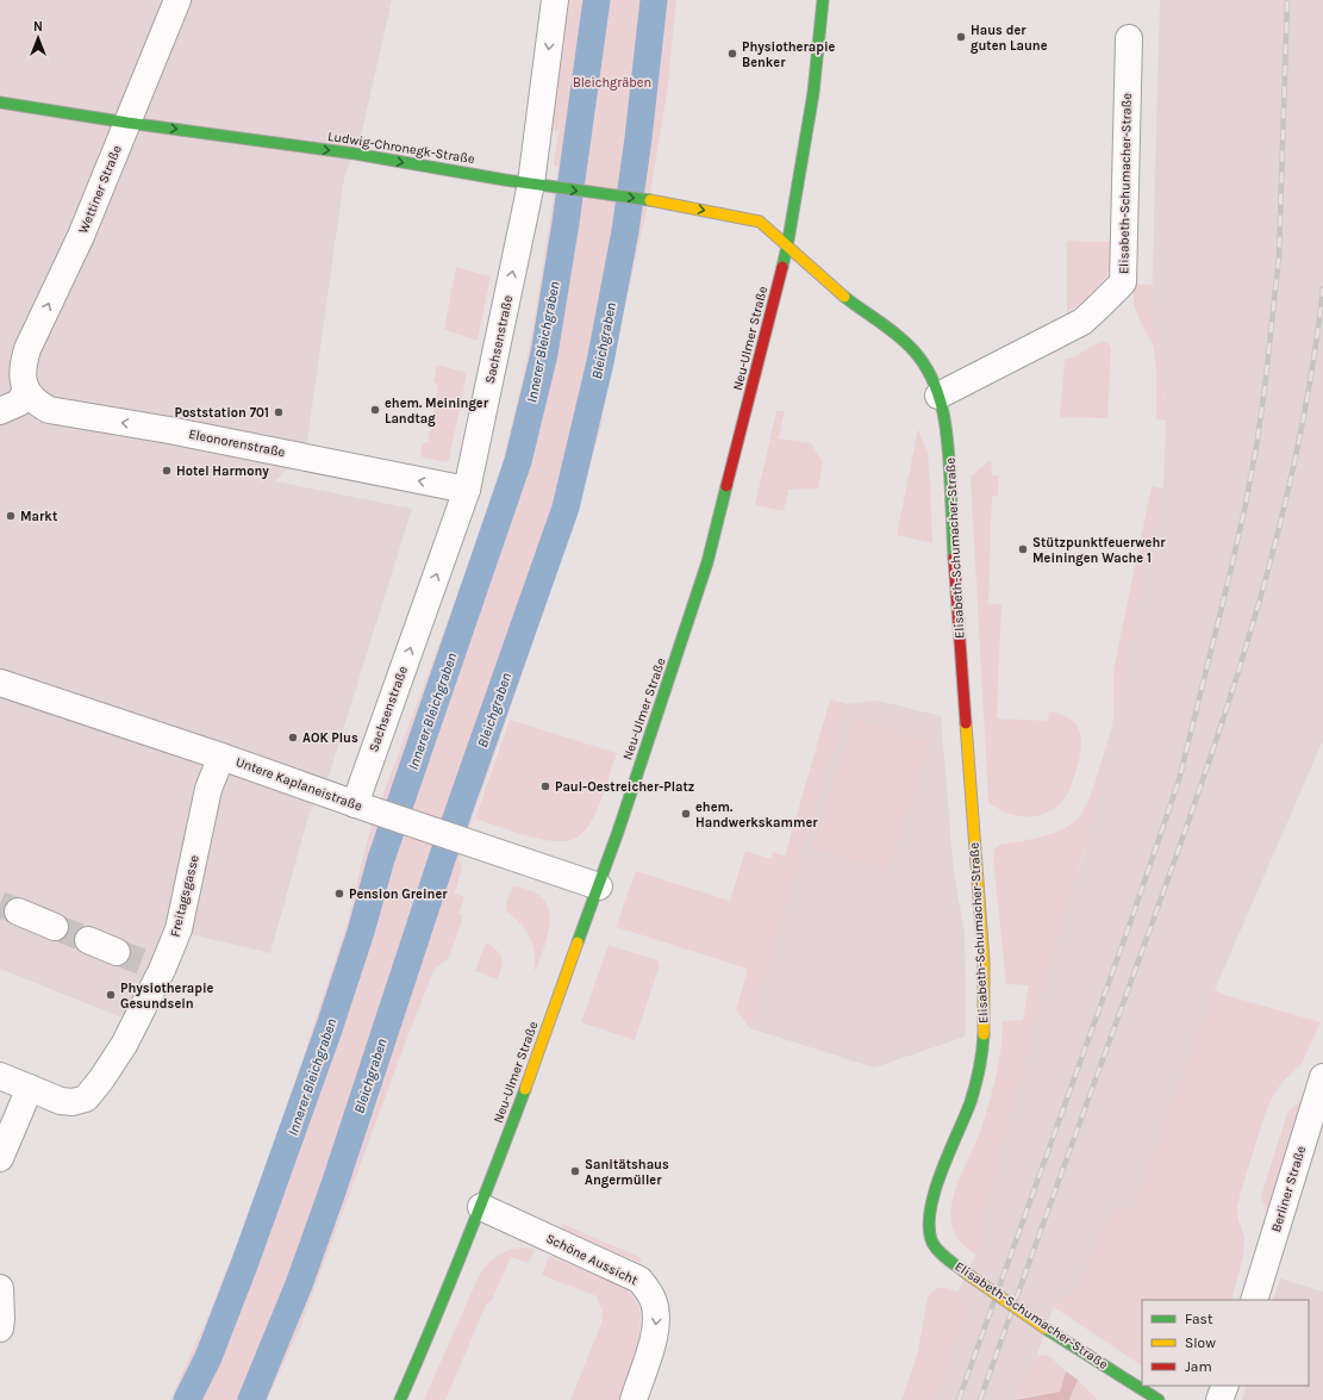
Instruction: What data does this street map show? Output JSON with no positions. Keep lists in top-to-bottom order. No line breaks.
{"streets":{"street":["Ludwig-Chronegk-Straße","Elisabeth-Schumacher-Straße","Wettiner Straße","Neu-Ulmer Straße","Sachsenstraße","Eleonorenstraße","Untere Kaplaneistraße","Freitagsgasse","Berliner Straße","Schöne Aussicht"]},"crossings":[["Ludwig-Chronegk-Straße","Elisabeth-Schumacher-Straße"],["Ludwig-Chronegk-Straße","Wettiner Straße"],["Ludwig-Chronegk-Straße","Neu-Ulmer Straße"],["Ludwig-Chronegk-Straße","Sachsenstraße"],["Elisabeth-Schumacher-Straße","Neu-Ulmer Straße"],["Wettiner Straße","Eleonorenstraße"],["Neu-Ulmer Straße","Untere Kaplaneistraße"],["Neu-Ulmer Straße","Schöne Aussicht"],["Sachsenstraße","Eleonorenstraße"],["Sachsenstraße","Untere Kaplaneistraße"],["Untere Kaplaneistraße","Freitagsgasse"]],"one_way":["Ludwig-Chronegk-Straße","Wettiner Straße","Eleonorenstraße","Schöne Aussicht"],"water":["Bleichgraben","Innerer Bleichgraben"],"parks":["Bleichgräben"],"places":["Haus der guten Laune","Physiotherapie Benker","ehem. Meininger Landtag","Poststation 701","Hotel Harmony","Markt","Stützpunktfeuerwehr Meiningen Wache 1","AOK Plus","Paul-Oestreicher-Platz","ehem. Handwerkskammer","Pension Greiner","Physiotherapie Gesundsein","Sanitätshaus Angermüller"],"legend":["Fast","Slow","Jam"],"north":"top"}
